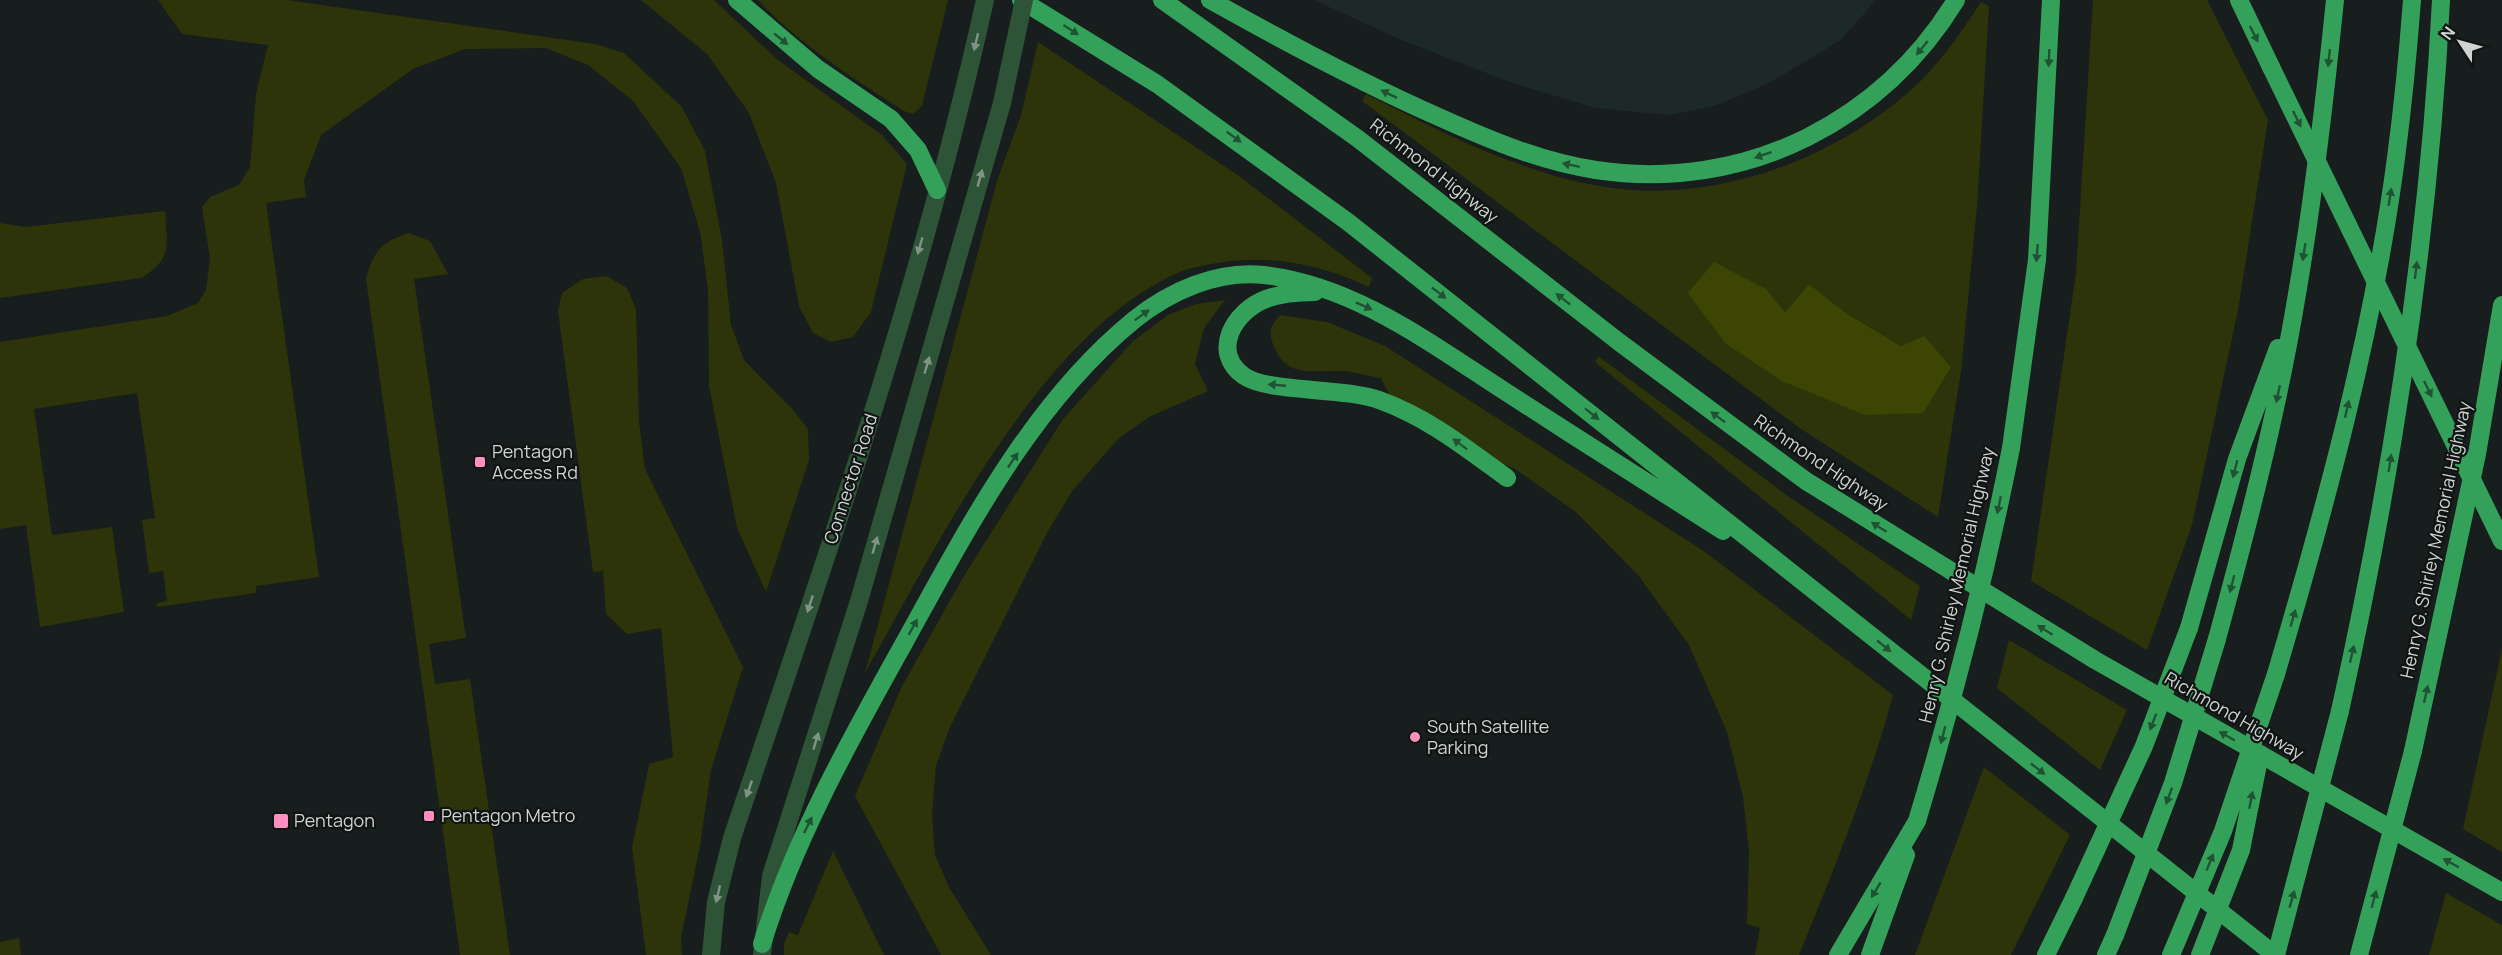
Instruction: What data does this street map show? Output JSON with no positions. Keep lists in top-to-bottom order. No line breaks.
{"streets":{"highway":["Richmond Highway","Henry G. Shirley Memorial Highway"],"street":["Connector Road"]},"places":{"transit":["Pentagon Access Rd","Pentagon Metro","Pentagon"],"other":["South Satellite Parking"]},"north":"top left"}
